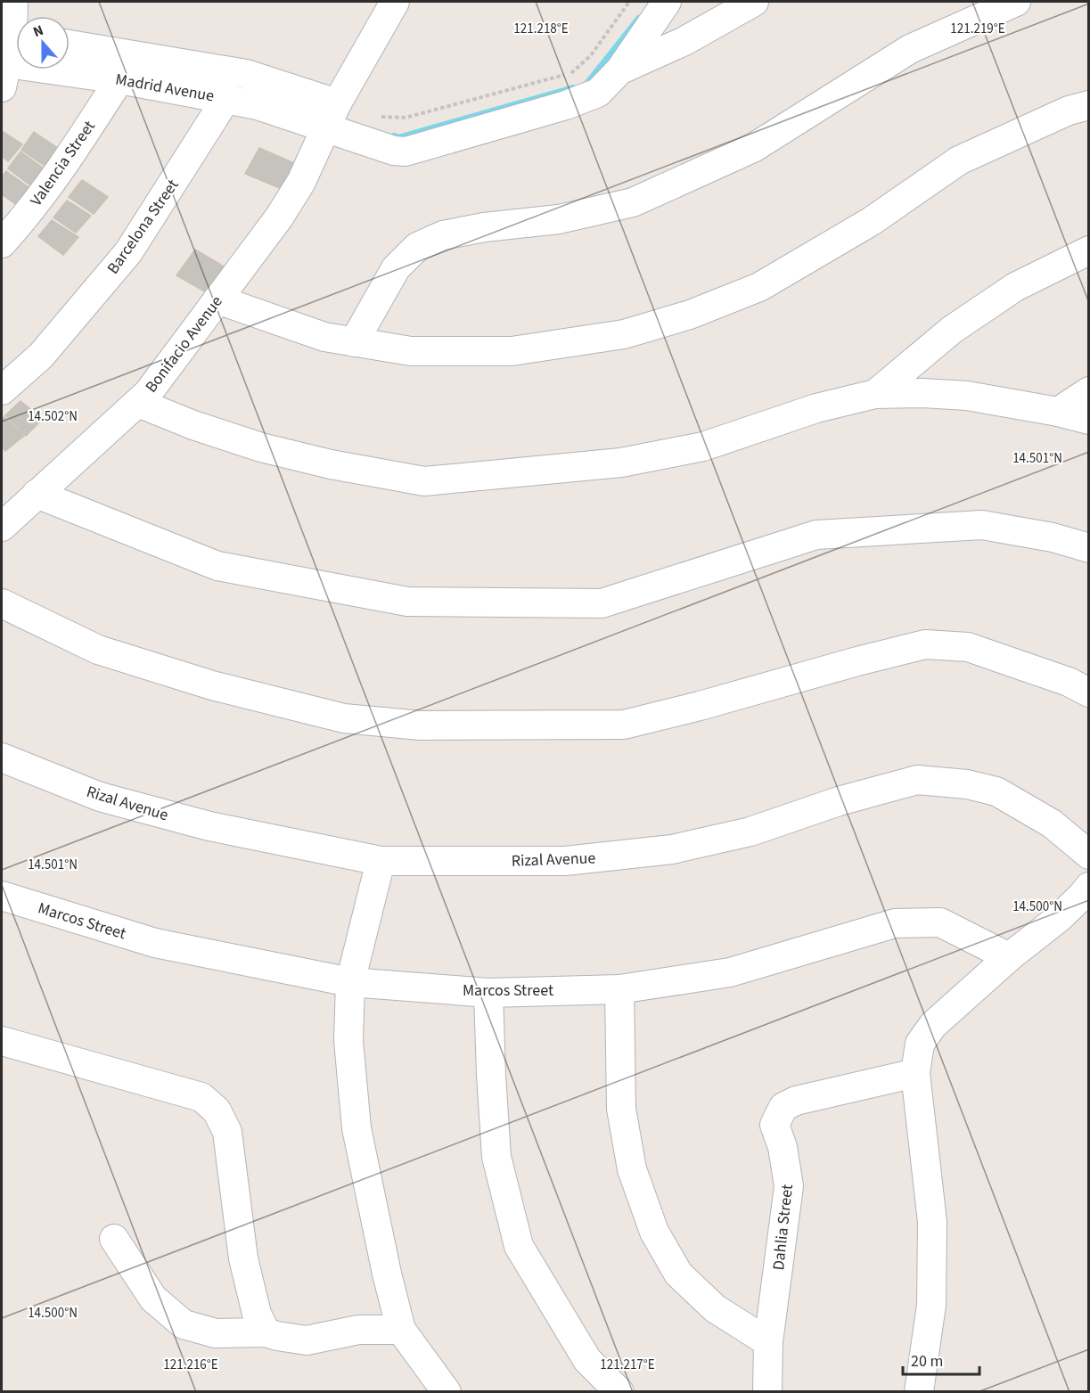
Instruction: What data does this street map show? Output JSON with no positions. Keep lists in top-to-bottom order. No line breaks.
{"streets":{"street":["Madrid Avenue","Valencia Street","Barcelona Street","Bonifacio Avenue","Rizal Avenue","Marcos Street","Dahlia Street"]},"crossings":[["Madrid Avenue","Valencia Street"],["Madrid Avenue","Barcelona Street"],["Madrid Avenue","Bonifacio Avenue"]],"scale_bar":"20 m","north":"top","coordinates":["121.218°E","121.219°E","14.502°N","14.501°N","14.500°N","121.216°E","121.217°E"]}
